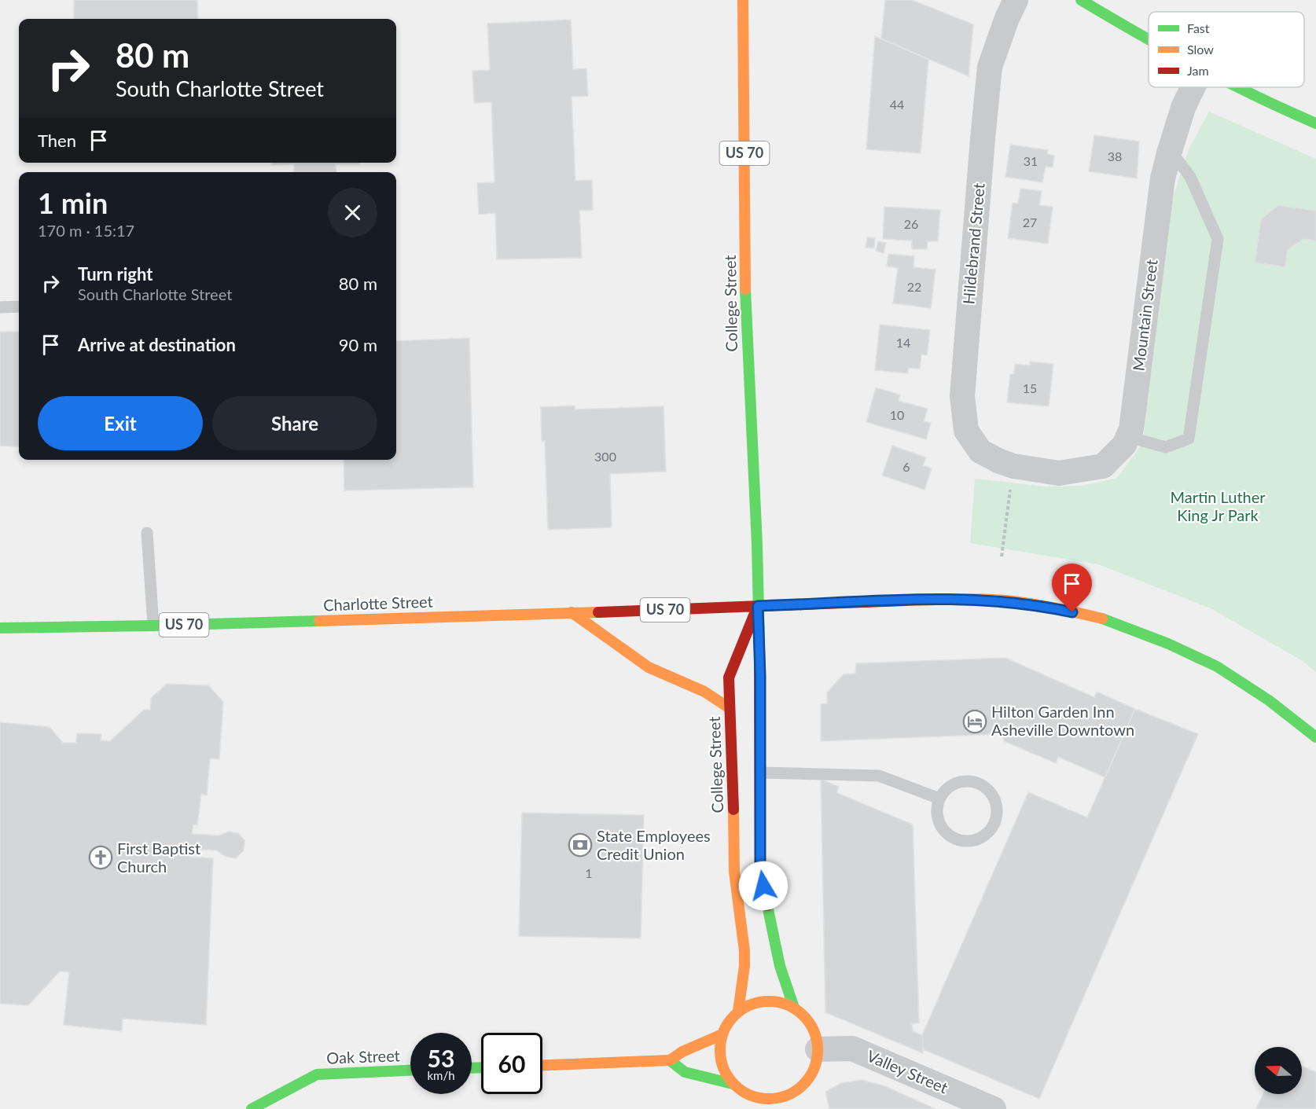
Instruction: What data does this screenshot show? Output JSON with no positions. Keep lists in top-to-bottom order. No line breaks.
{"streets":{"main road":["US 70","College Street","Charlotte Street","Oak Street"],"street":["Hildebrand Street","Mountain Street","Valley Street"]},"crossings":[["Hildebrand Street","Mountain Street"],["College Street","Charlotte Street"],["College Street","Valley Street"]],"parks":["Martin Luther King Jr Park"],"places":{"hotel":["Hilton Garden Inn Asheville Downtown"],"bank":["State Employees Credit Union"],"church":["First Baptist Church"]},"house_numbers":["44","38","31","27","26","22","14","15","10","300","6","1"],"legend":["Fast","Slow","Jam"],"north":"left","page":{"turn":["80 m","South Charlotte Street"],"then":"Then","heading":["1 min","170 m · 15:17"],"list":[{"name":"Turn right","note":"South Charlotte Street","value":"80 m"},{"name":"Arrive at destination","value":"90 m"}],"buttons":["Exit","Share"],"speed":"53 km/h","limit":"60"}}
